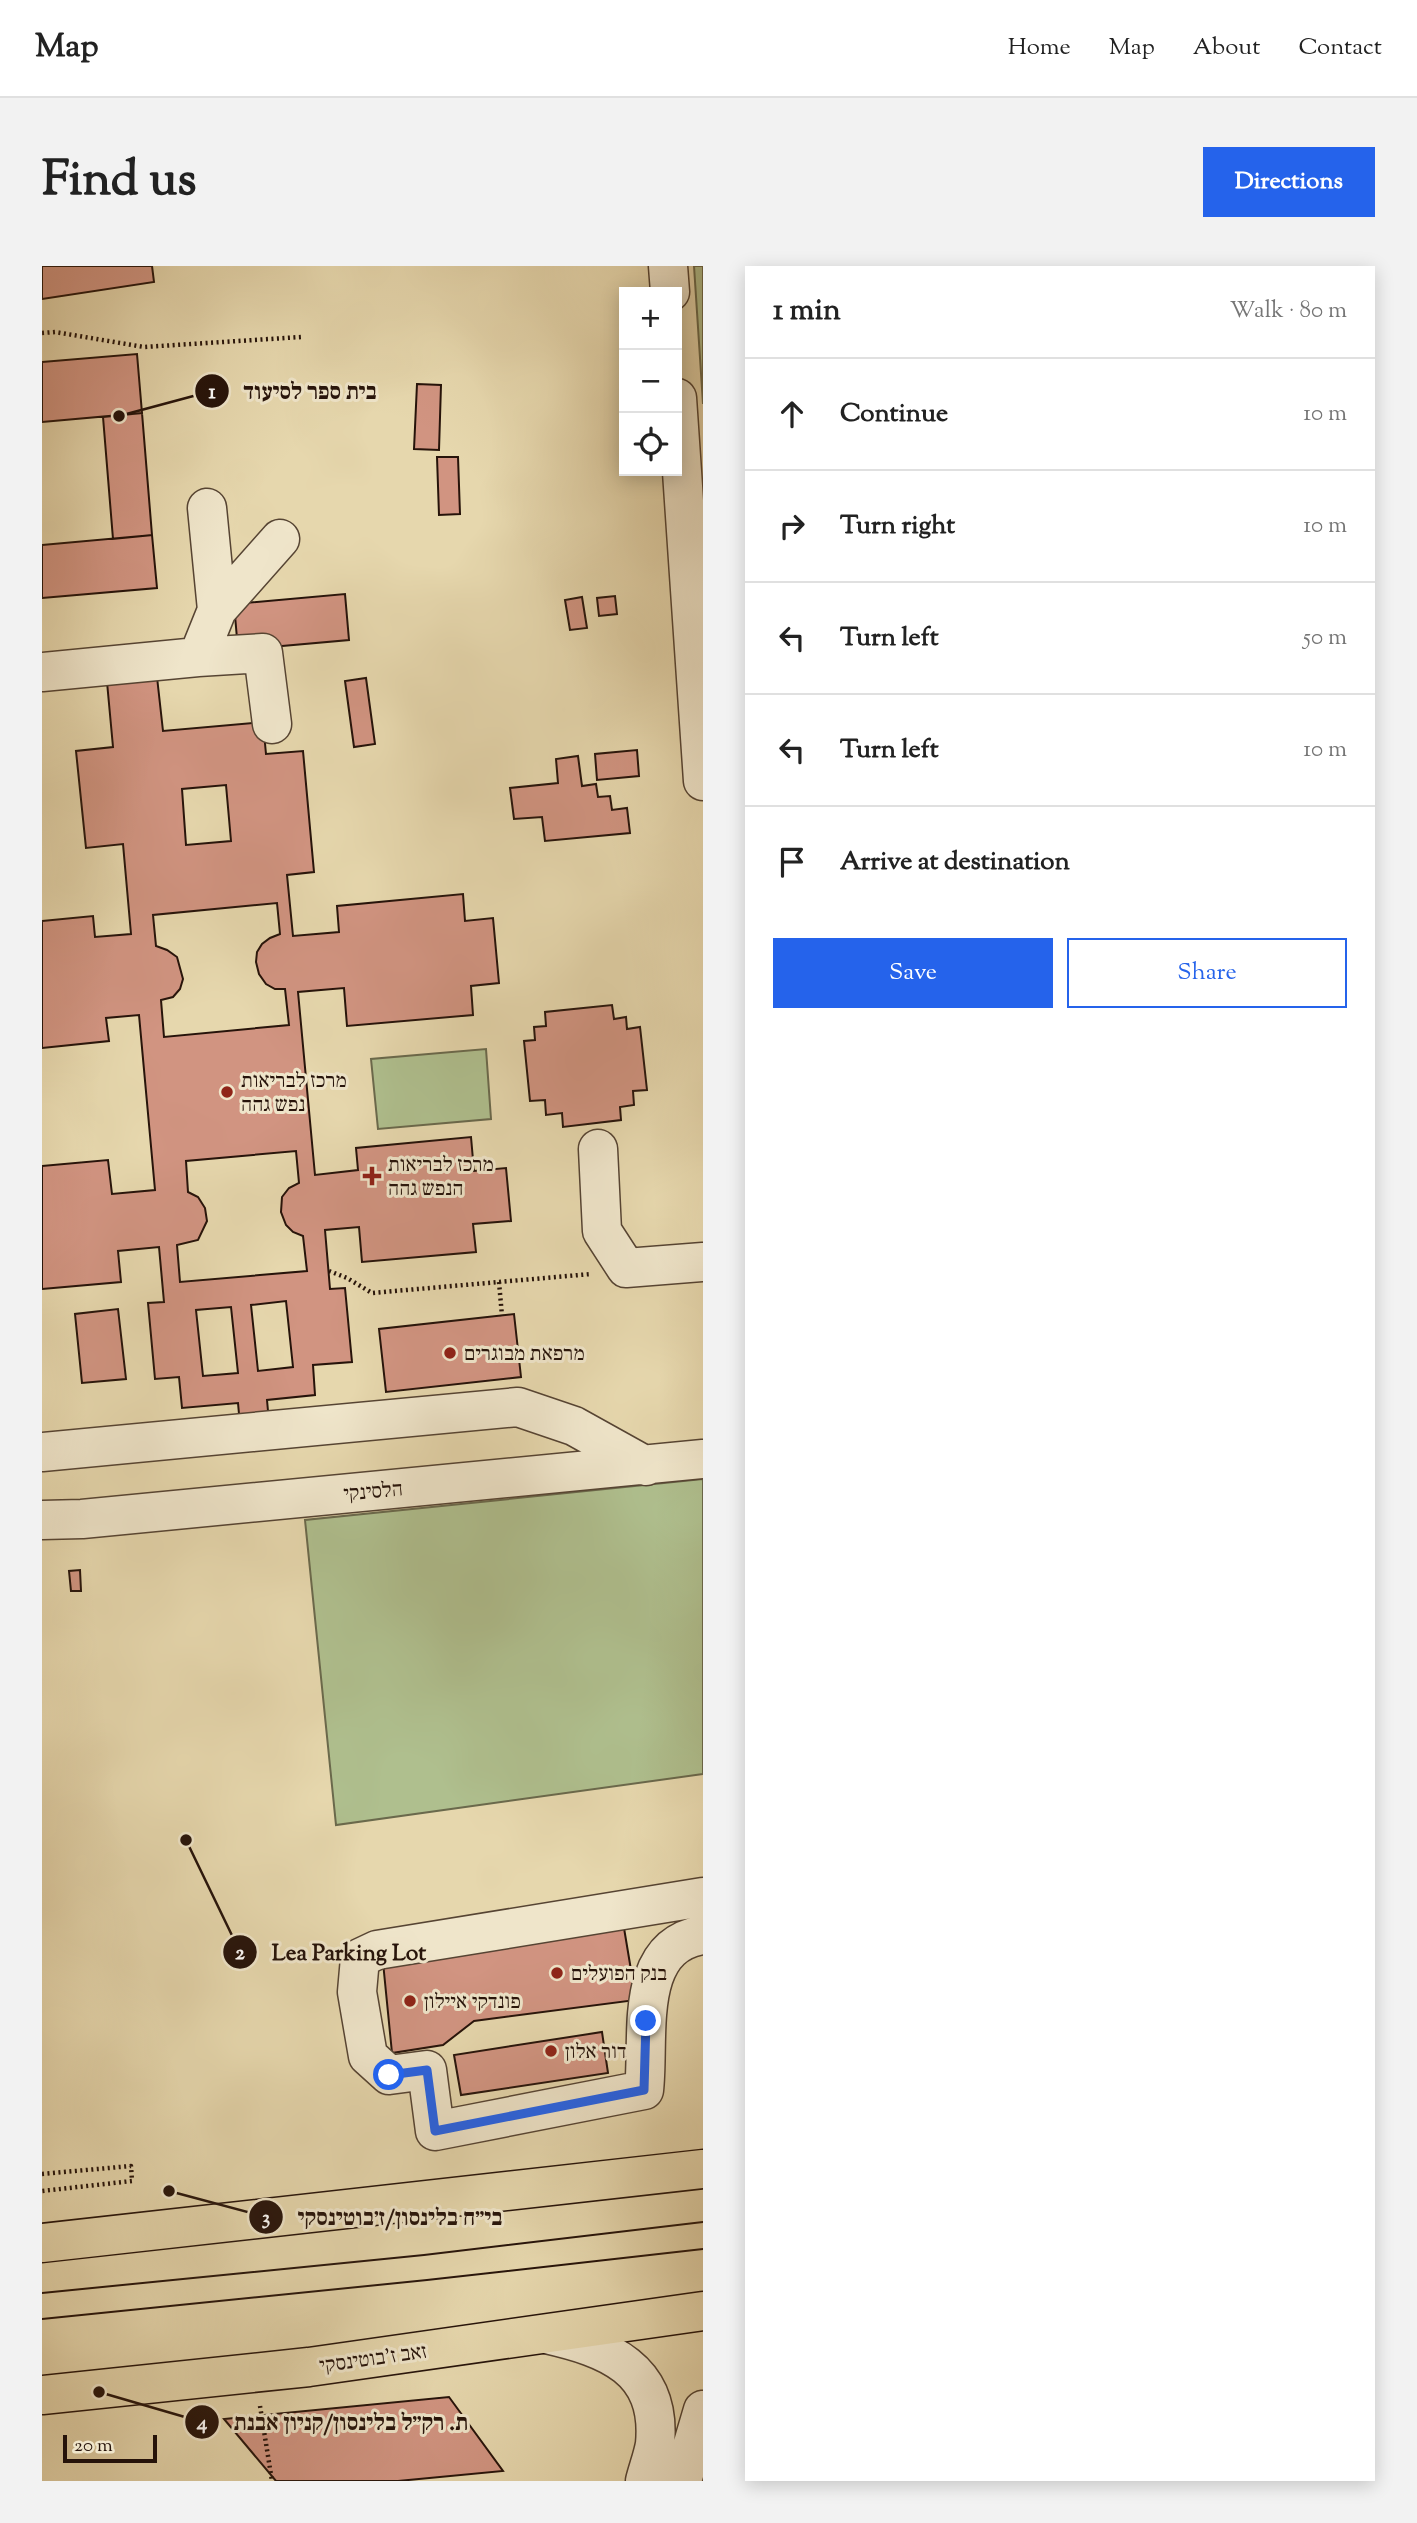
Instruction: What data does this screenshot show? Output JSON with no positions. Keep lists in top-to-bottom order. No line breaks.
{"streets":{"main road":["זאב ז'בוטינסקי"],"street":["הלסינקי"]},"places":{"other":["בית ספר לסיעוד","מרכז לבריאות נפש גהה","מרפאת מבוגרים","Lea Parking Lot","בנק הפועלים","פונדקי איילון","דור אלון","בי״ח בלינסון/ז׳בוטינסקי","ת. רק״ל בלינסון/קניון אבנת"],"health":["מרכז לבריאות הנפש גהה"]},"scale_bar":"20 m","page":{"header":"Map","nav":["Home","Map","About","Contact"],"title":"Find us","buttons":["Directions",["Save","Share"]],"heading":["1 min","Walk · 80 m"],"map_buttons":["+","−"],"list":[["Continue","10 m"],["Turn right","10 m"],["Turn left","50 m"],["Turn left","10 m"],"Arrive at destination"],"scale":"20 m"}}
